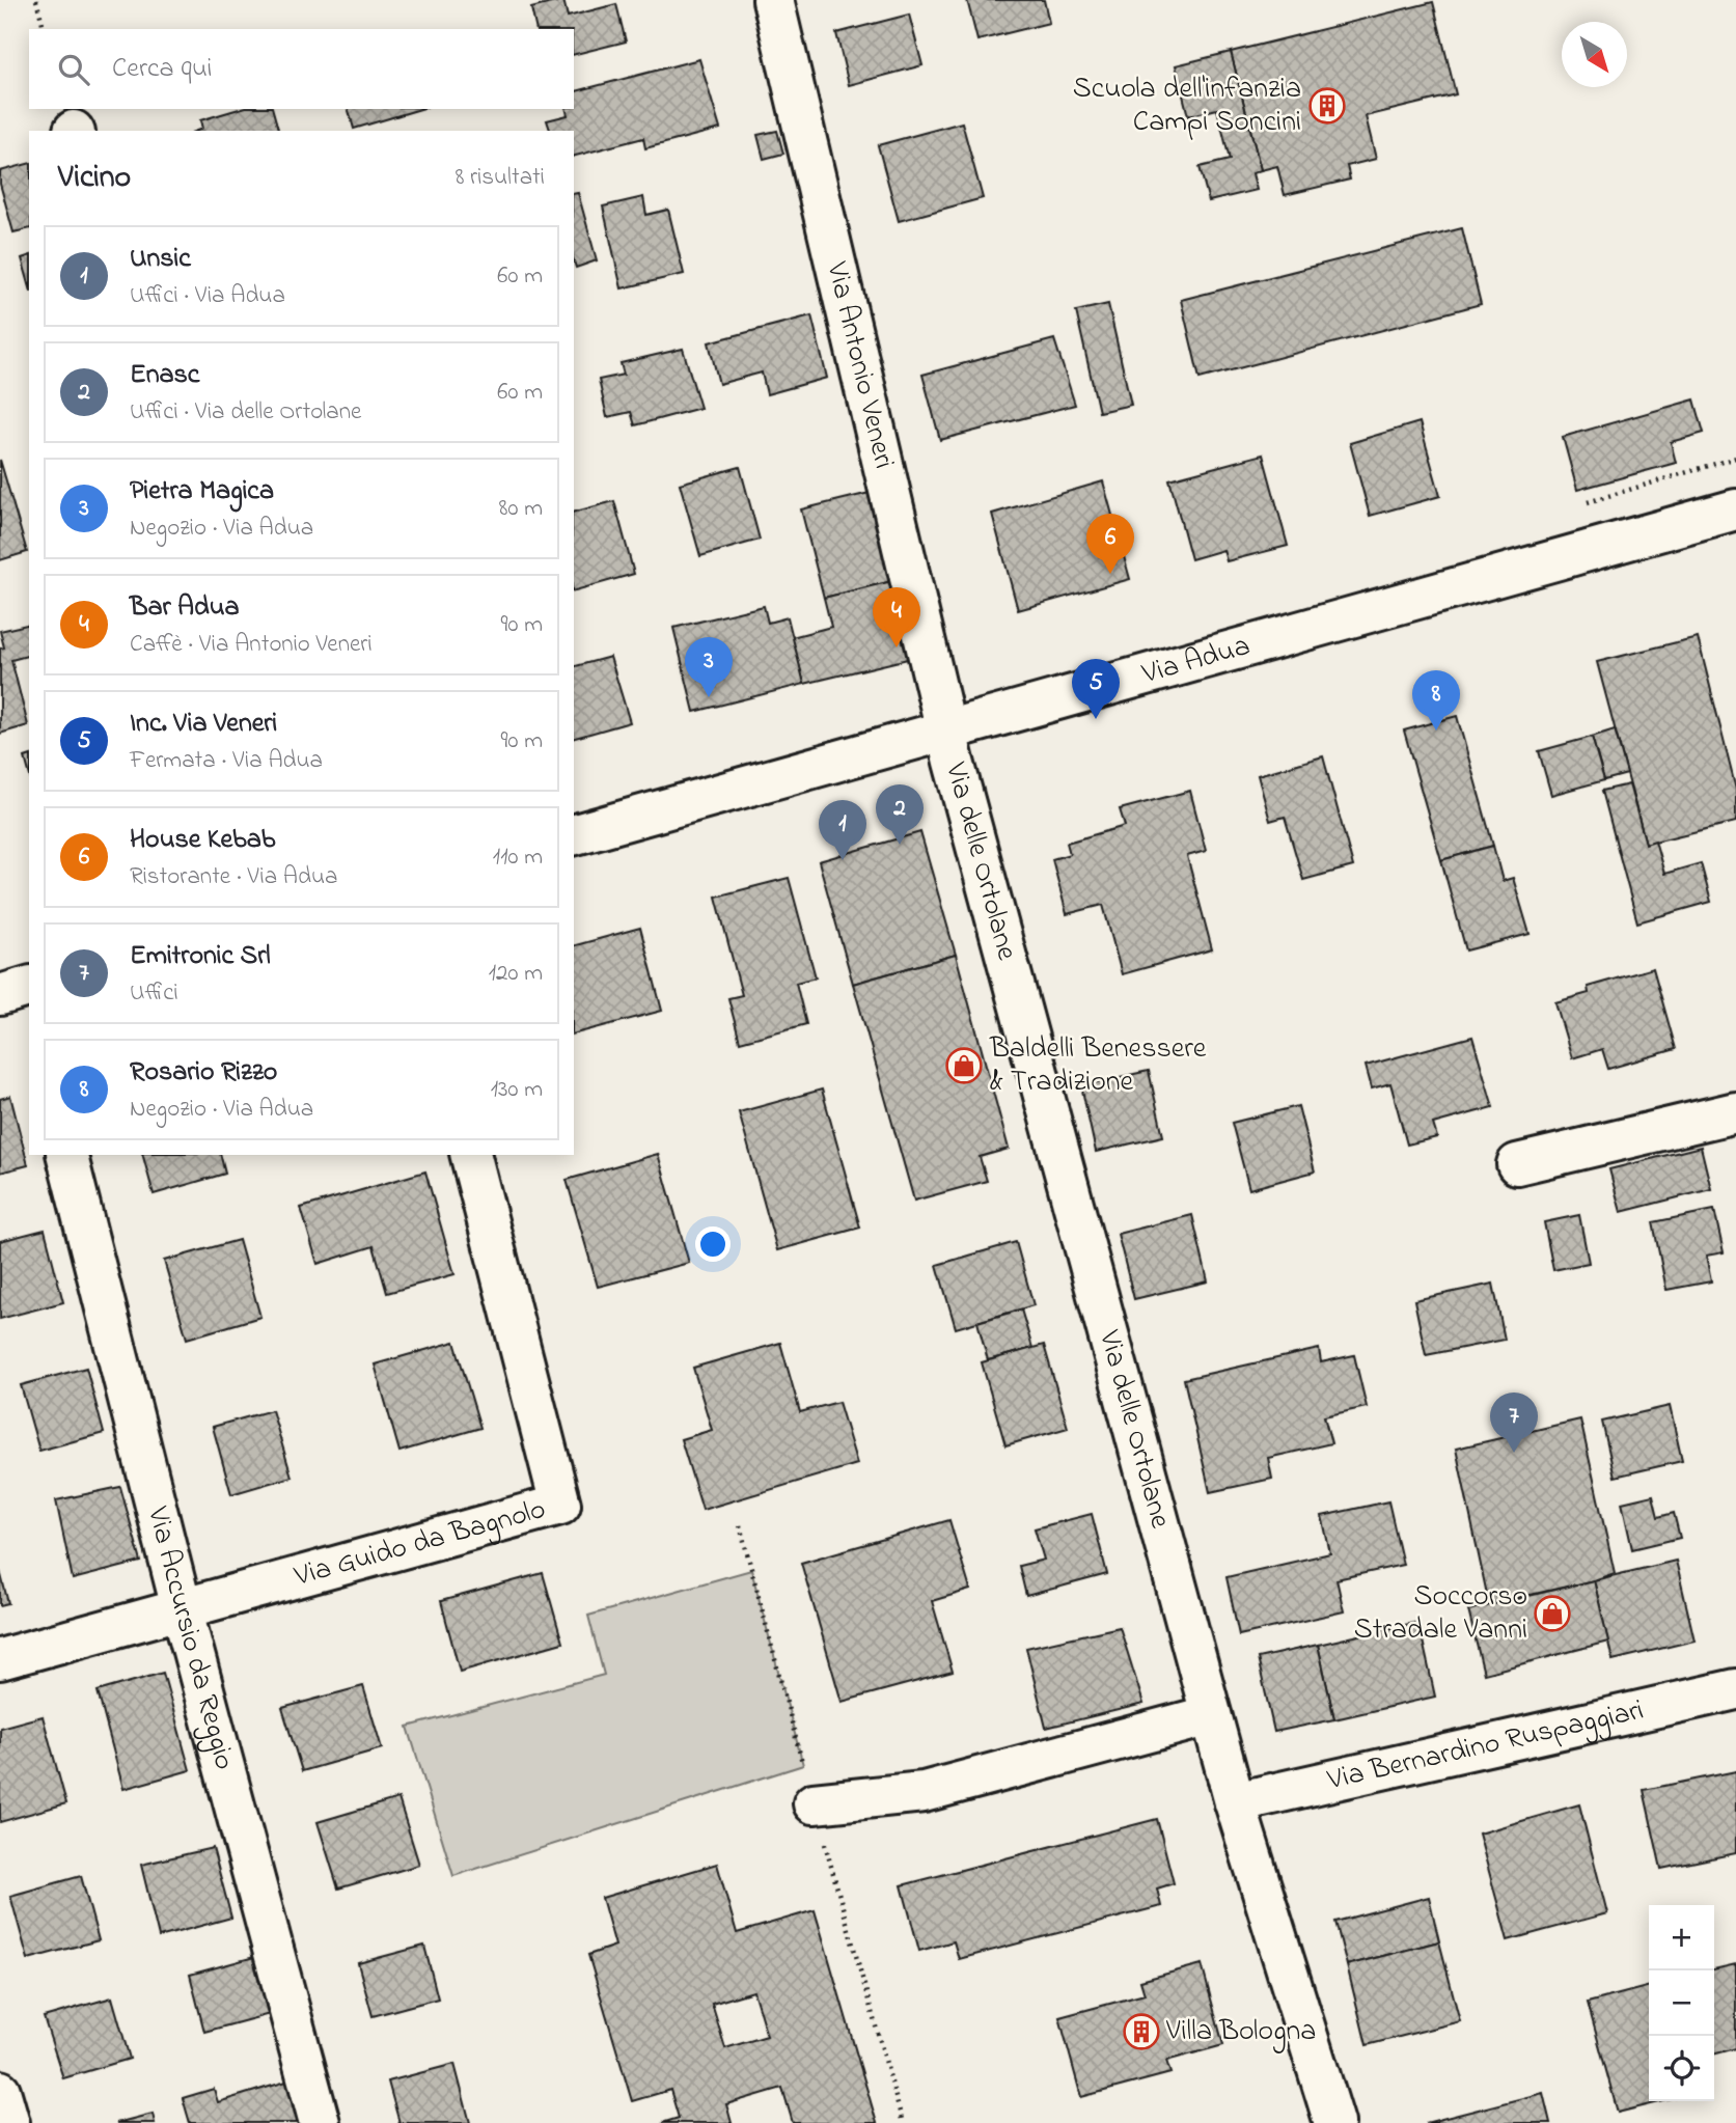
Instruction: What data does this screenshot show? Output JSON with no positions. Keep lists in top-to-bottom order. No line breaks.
{"streets":{"street":["Via Antonio Veneri","Via Adua","Via delle Ortolane","Via Guido da Bagnolo","Via Accursio da Reggio","Via Bernardino Ruspaggiari"]},"crossings":[["Via Antonio Veneri","Via Adua"],["Via Antonio Veneri","Via delle Ortolane"],["Via Adua","Via delle Ortolane"],["Via delle Ortolane","Via Bernardino Ruspaggiari"],["Via Guido da Bagnolo","Via Accursio da Reggio"]],"places":{"building":["Scuola dell'infanzia Campi Soncini","Villa Bologna"],"shop":["Baldelli Benessere & Tradizione","Soccorso Stradale Vanni"]},"north":"bottom right","page":{"search":"Cerca qui","heading":["Vicino","8 risultati"],"list":[{"mark":"1","name":"Unsic","note":"Uffici · Via Adua","value":"60 m"},{"mark":"2","name":"Enasc","note":"Uffici · Via delle Ortolane","value":"60 m"},{"mark":"3","name":"Pietra Magica","note":"Negozio · Via Adua","value":"80 m"},{"mark":"4","name":"Bar Adua","note":"Caffè · Via Antonio Veneri","value":"90 m"},{"mark":"5","name":"Inc. Via Veneri","note":"Fermata · Via Adua","value":"90 m"},{"mark":"6","name":"House Kebab","note":"Ristorante · Via Adua","value":"110 m"},{"mark":"7","name":"Emitronic Srl","note":"Uffici","value":"120 m"},{"mark":"8","name":"Rosario Rizzo","note":"Negozio · Via Adua","value":"130 m"}],"pins":["6","4","3","5","8","2","1","7"],"map_buttons":["+","−"]}}
